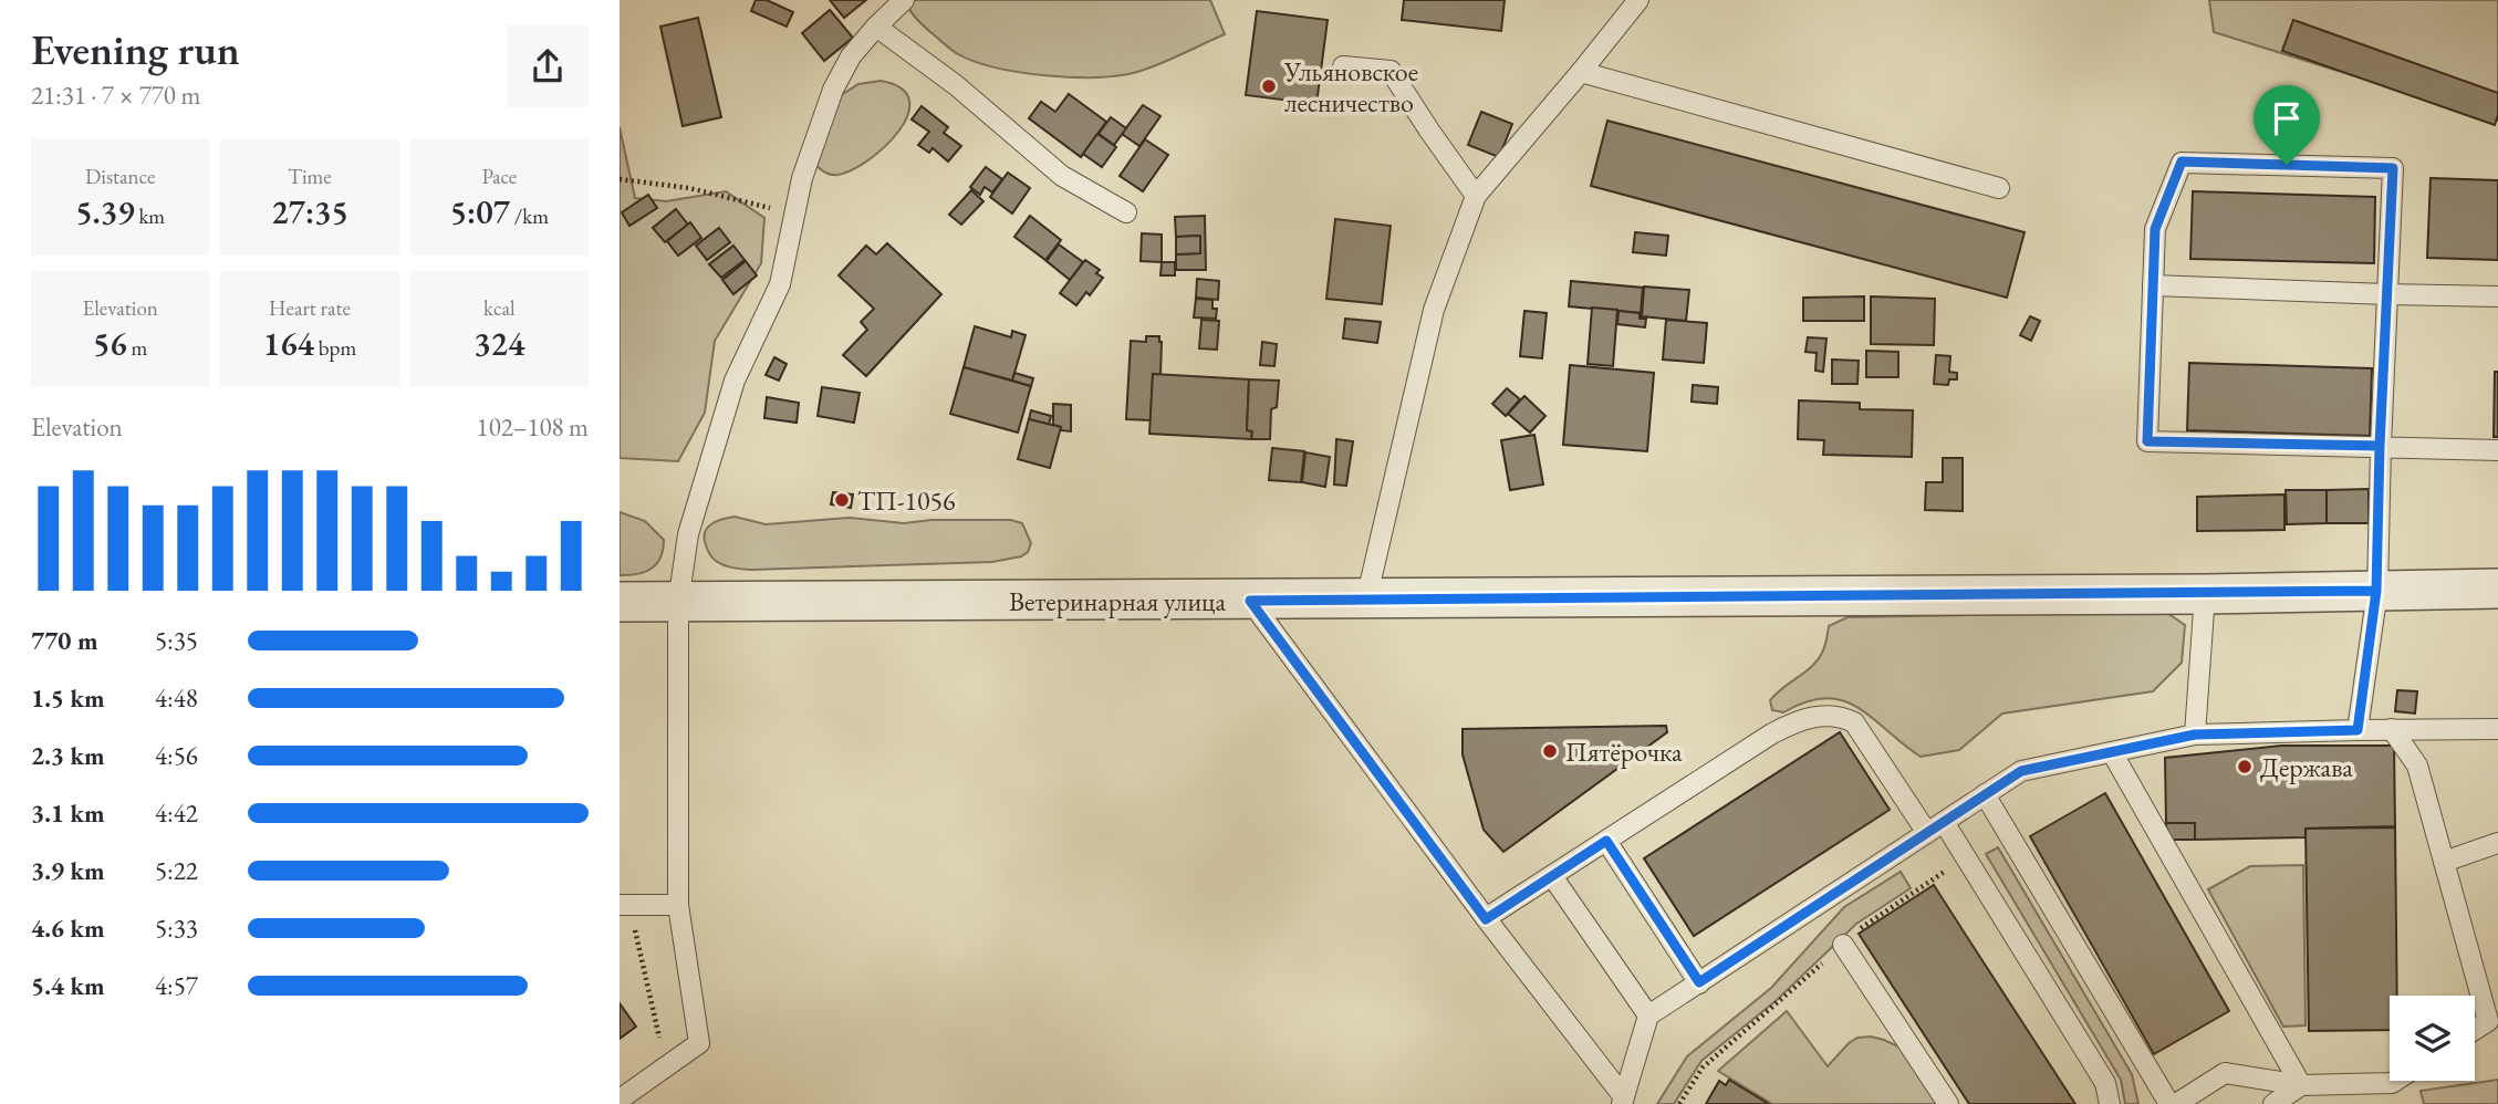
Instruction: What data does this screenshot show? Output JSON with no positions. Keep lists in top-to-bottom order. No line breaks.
{"streets":{"street":["Ветеринарная улица"]},"places":["Ульяновское лесничество","ТП-1056","Пятёрочка","Держава"],"page":{"heading":["Evening run","21:31 · 7 × 770 m"],"stats":[["Distance","5.39 km"],["Time","27:35"],["Pace","5:07 /km"],["Elevation","56 m"],["Heart rate","164 bpm"],["kcal","324"]],"chart":["Elevation","102–108 m"],"list":[{"name":"770 m","note":"5:35"},{"name":"1.5 km","note":"4:48"},{"name":"2.3 km","note":"4:56"},{"name":"3.1 km","note":"4:42"},{"name":"3.9 km","note":"5:22"},{"name":"4.6 km","note":"5:33"},{"name":"5.4 km","note":"4:57"}]}}
